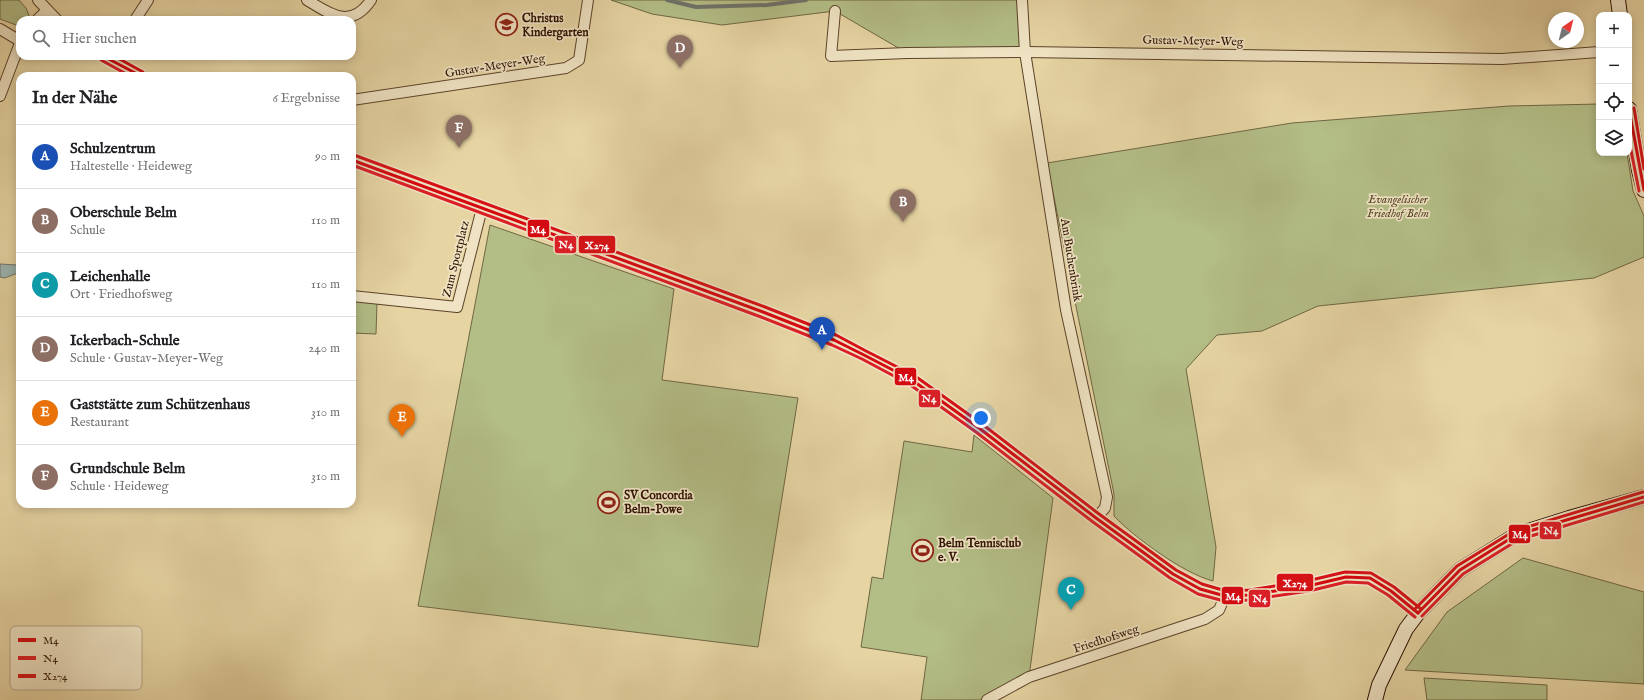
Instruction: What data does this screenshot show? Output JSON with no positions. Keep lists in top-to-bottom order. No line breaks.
{"streets":{"street":["Gustav-Meyer-Weg","Zum Sportplatz","Am Buchenbrink","Friedhofsweg"]},"crossings":[["Gustav-Meyer-Weg","Am Buchenbrink"]],"parks":["Evangelischer Friedhof Belm"],"places":{"school or university":["Christus Kindergarten"],"sports":["SV Concordia Belm-Powe","Belm Tennisclub e. V."]},"lines":["transit line M4","transit line N4","transit line X274"],"legend":["M4","N4","X274"],"north":"top right","page":{"map_buttons":["+","−"],"search":"Hier suchen","pins":["D","F","B","A","E","C"],"heading":["In der Nähe","6 Ergebnisse"],"list":[{"mark":"A","name":"Schulzentrum","note":"Haltestelle · Heideweg","value":"90 m"},{"mark":"B","name":"Oberschule Belm","note":"Schule","value":"110 m"},{"mark":"C","name":"Leichenhalle","note":"Ort · Friedhofsweg","value":"110 m"},{"mark":"D","name":"Ickerbach-Schule","note":"Schule · Gustav-Meyer-Weg","value":"240 m"},{"mark":"E","name":"Gaststätte zum Schützenhaus","note":"Restaurant","value":"310 m"},{"mark":"F","name":"Grundschule Belm","note":"Schule · Heideweg","value":"310 m"}]}}
